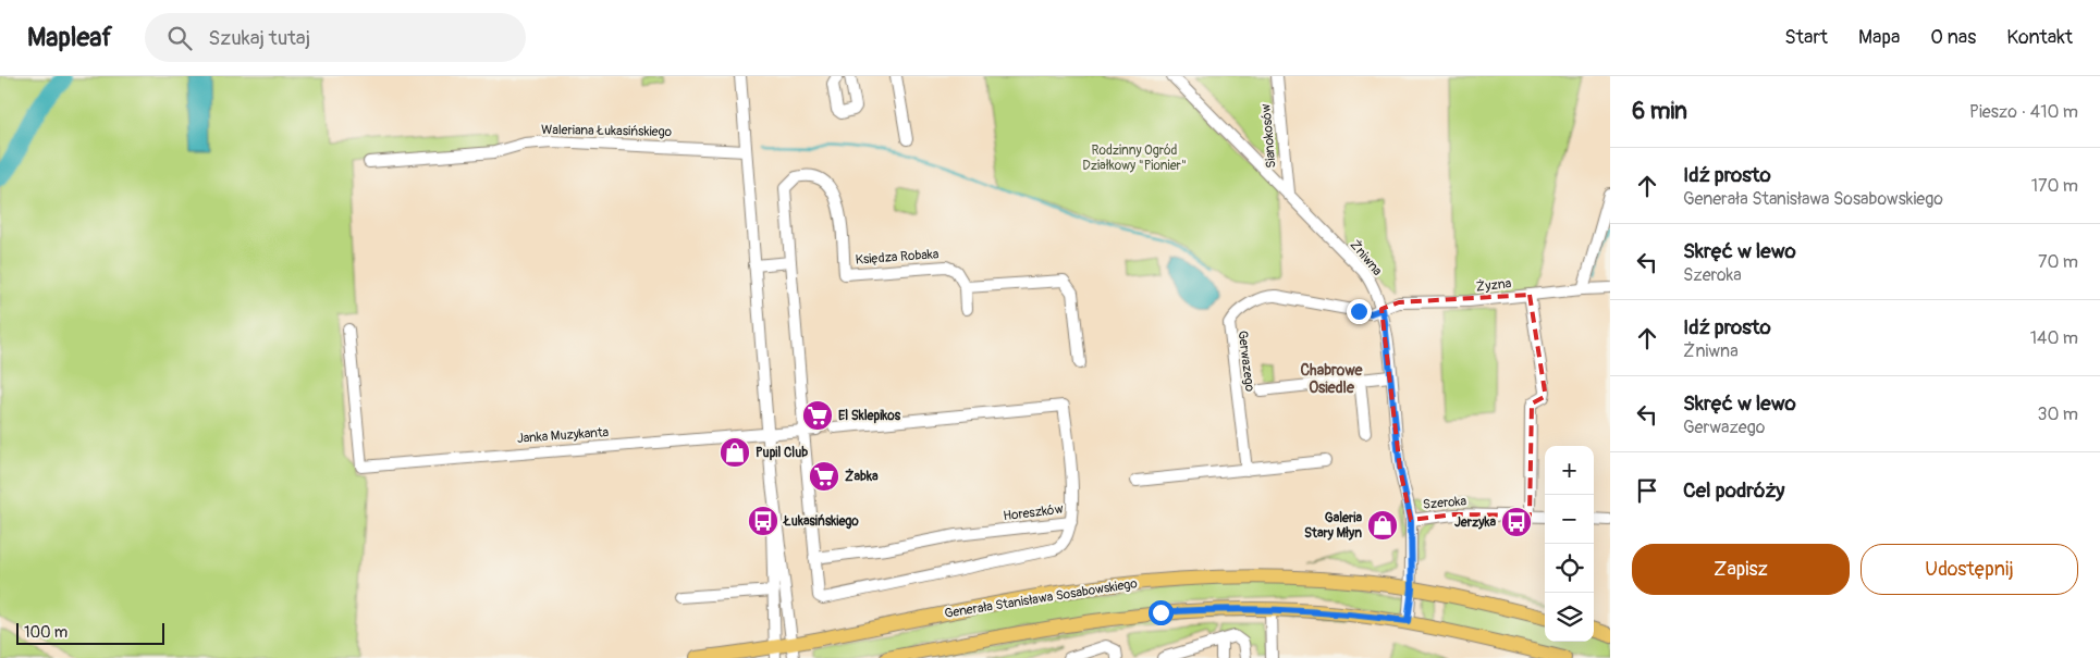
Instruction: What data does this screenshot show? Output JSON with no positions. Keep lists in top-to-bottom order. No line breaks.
{"streets":{"main road":["Generała Stanisława Sosabowskiego"],"street":["Waleriana Łukasińskiego","Sianokosów","Księdza Robaka","Żniwna","Żyzna","Gerwazego","Janka Muzykanta","Szeroka","Horeszków"]},"crossings":[["Sianokosów","Żniwna"],["Żniwna","Żyzna"],["Żniwna","Gerwazego"],["Żniwna","Szeroka"],["Żyzna","Gerwazego"],["Szeroka","Generała Stanisława Sosabowskiego"]],"districts":["Chabrowe Osiedle"],"parks":["Rodzinny Ogród Działkowy \"Pionier\""],"places":{"supermarket":["El Sklepikos","Żabka"],"shop":["Pupil Club","Galeria Stary Młyn"],"bus stop":["Łukasińskiego","Jerzyka"]},"scale_bar":"100 m","page":{"header":"Mapleaf","search":"Szukaj tutaj","nav":["Start","Mapa","O nas","Kontakt"],"heading":["6 min","Pieszo · 410 m"],"list":[["Idź prosto","Generała Stanisława Sosabowskiego","170 m"],["Skręć w lewo","Szeroka","70 m"],["Idź prosto","Żniwna","140 m"],["Skręć w lewo","Gerwazego","30 m"],"Cel podróży"],"map_buttons":["+","−"],"buttons":["Zapisz","Udostępnij"],"scale":"100 m"}}
